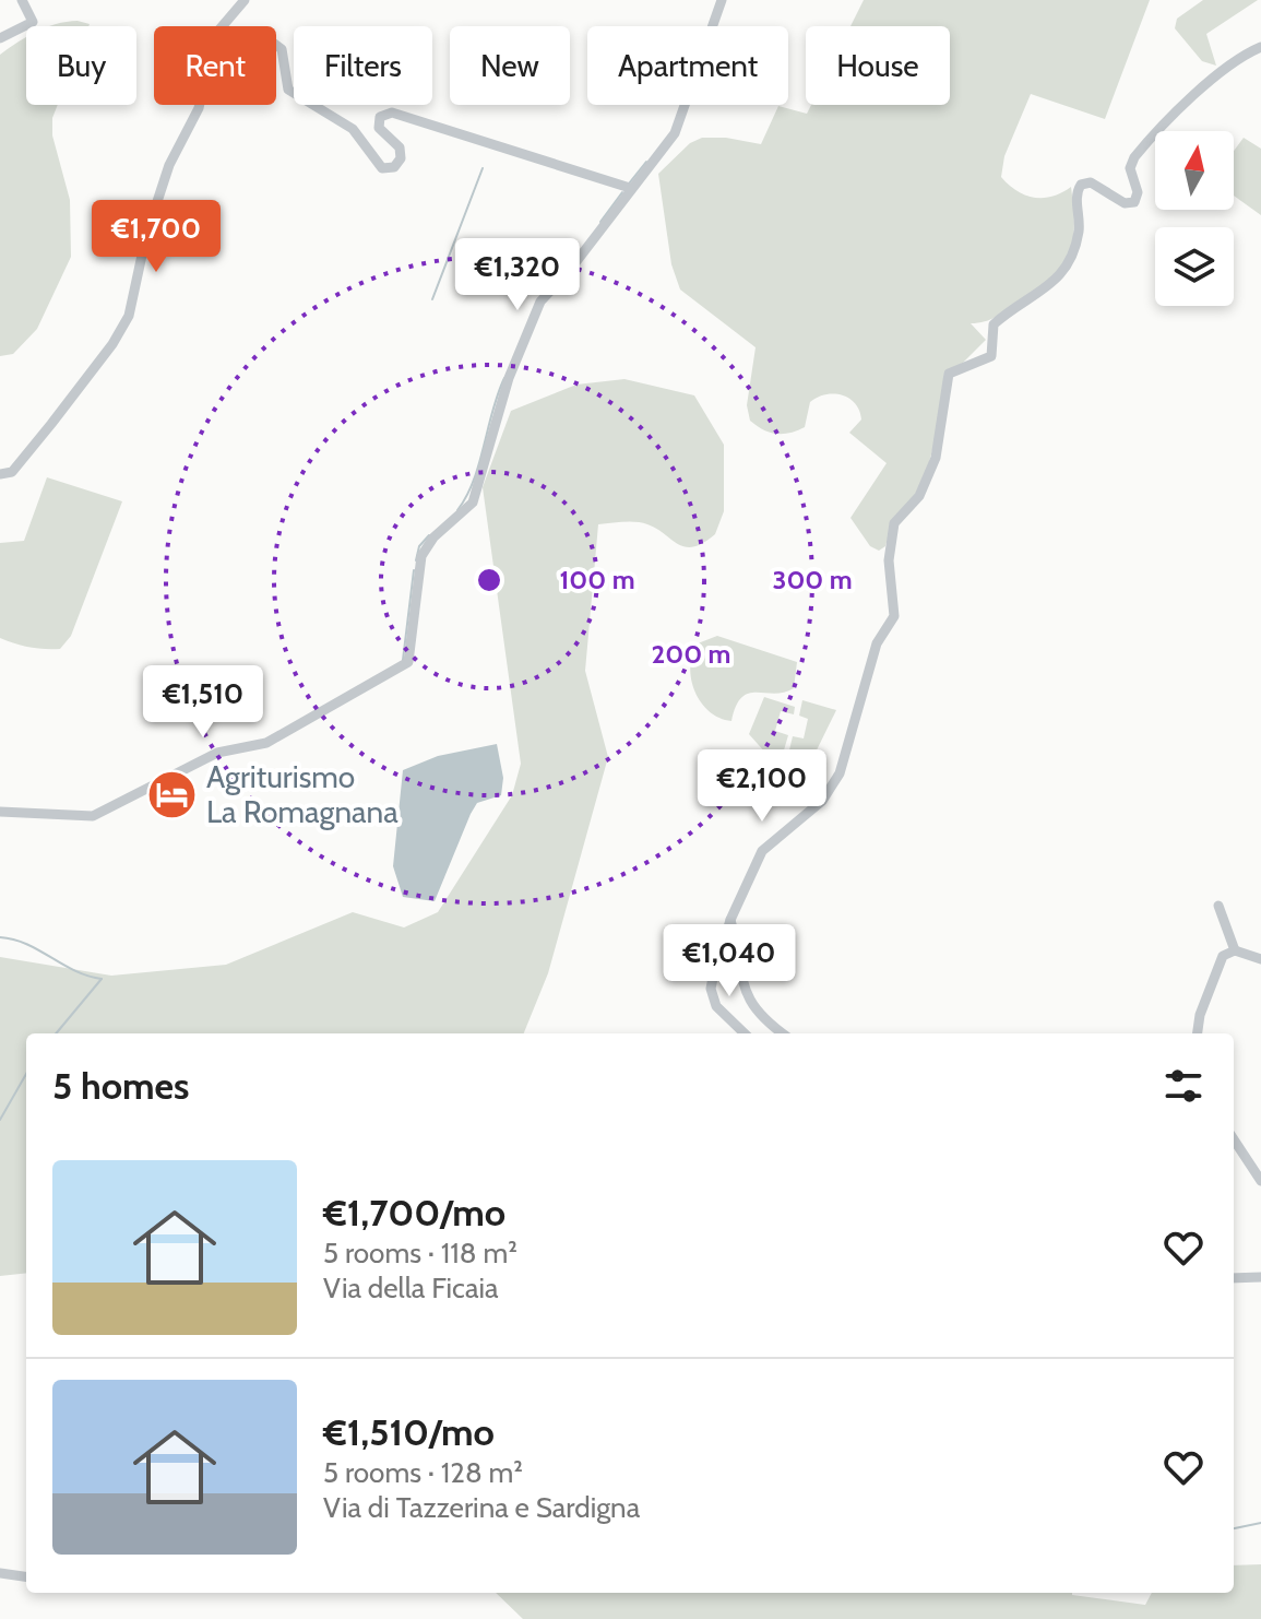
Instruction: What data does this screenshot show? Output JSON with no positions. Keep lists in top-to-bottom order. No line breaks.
{"places":{"hotel":["Agriturismo La Romagnana"]},"north":"top","page":{"chip":["Buy","Rent","Filters","New","Apartment","House"],"price":["€1,700","€1,320","€1,510","€2,100","€1,040"],"heading":"5 homes","list":[{"name":"€1,700/mo","note":"5 rooms · 118 m² · Via della Ficaia"},{"name":"€1,510/mo","note":"5 rooms · 128 m² · Via di Tazzerina e Sardigna"}]},"rings":["100 m","300 m","200 m"]}
